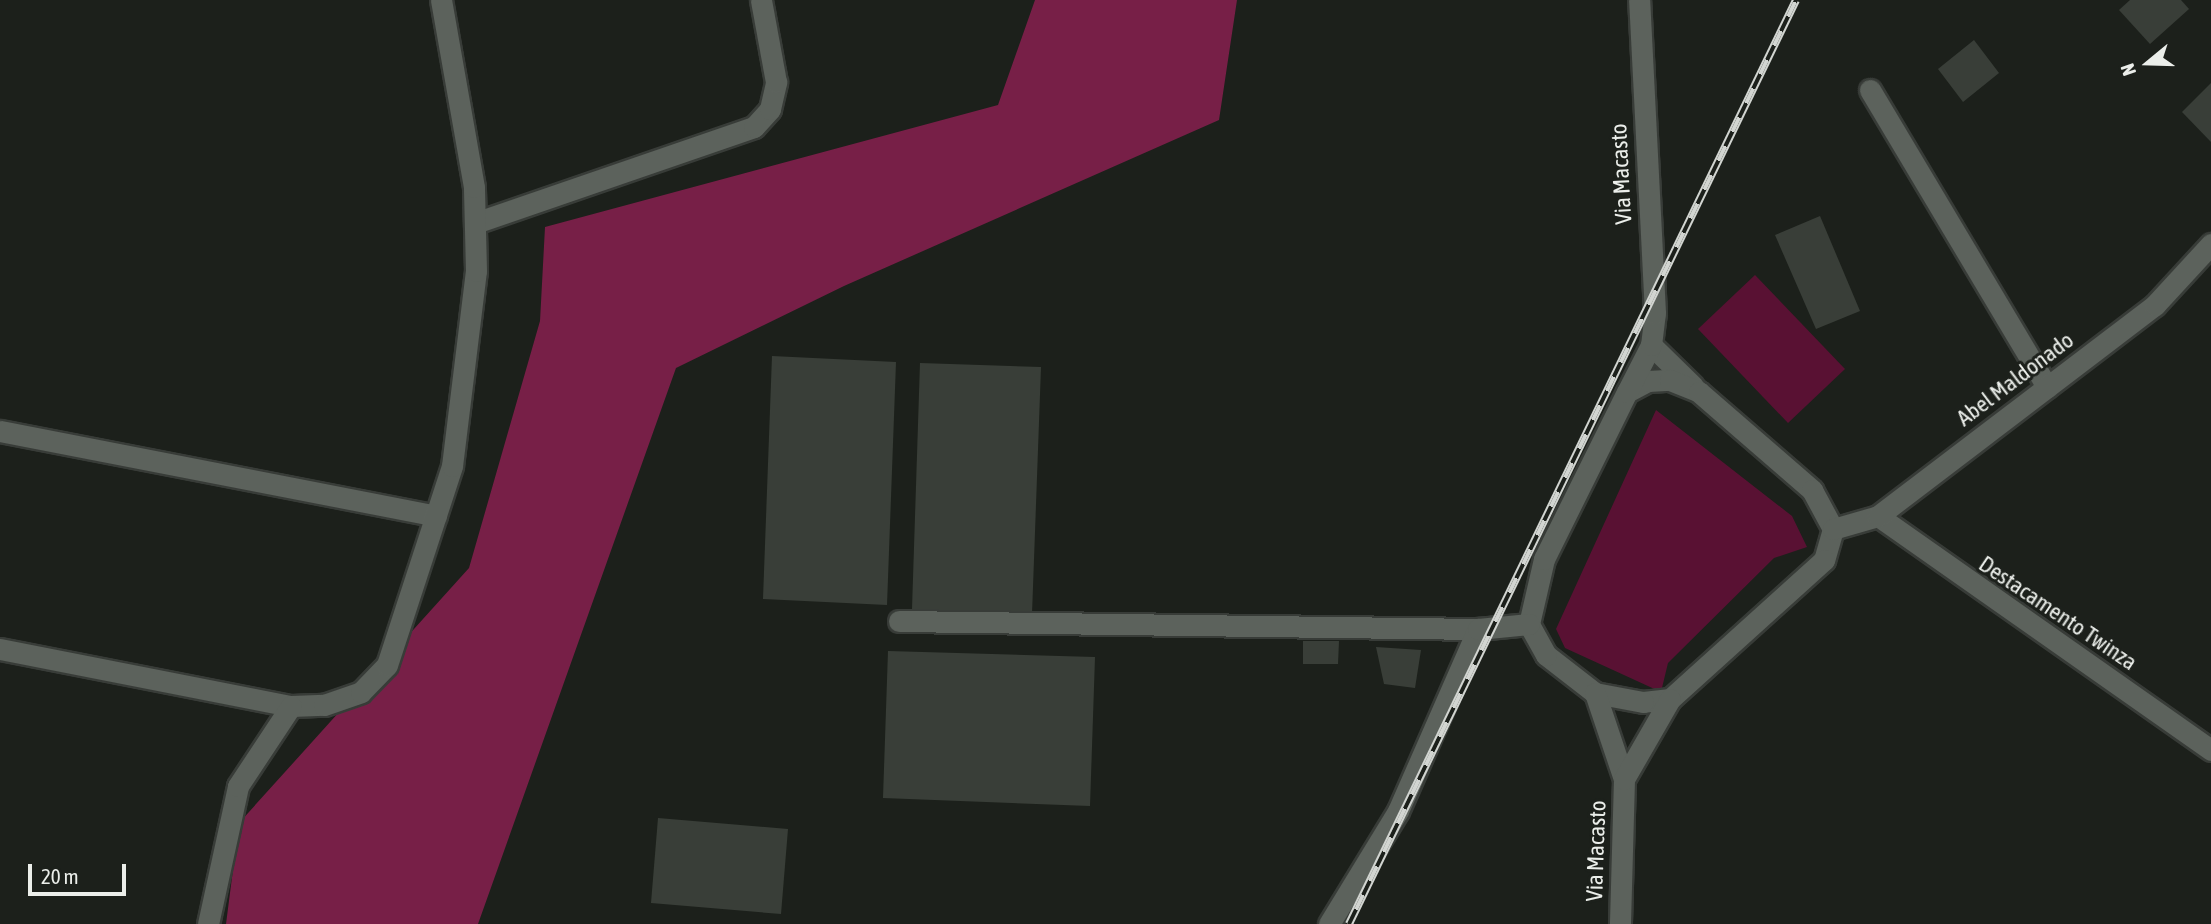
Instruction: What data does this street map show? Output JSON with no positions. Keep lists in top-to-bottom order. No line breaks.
{"streets":{"street":["Via Macasto","Abel Maldonado","Destacamento Twinza"]},"crossings":[["Via Macasto","Abel Maldonado"],["Abel Maldonado","Destacamento Twinza"]],"scale_bar":"20 m","north":"left"}
